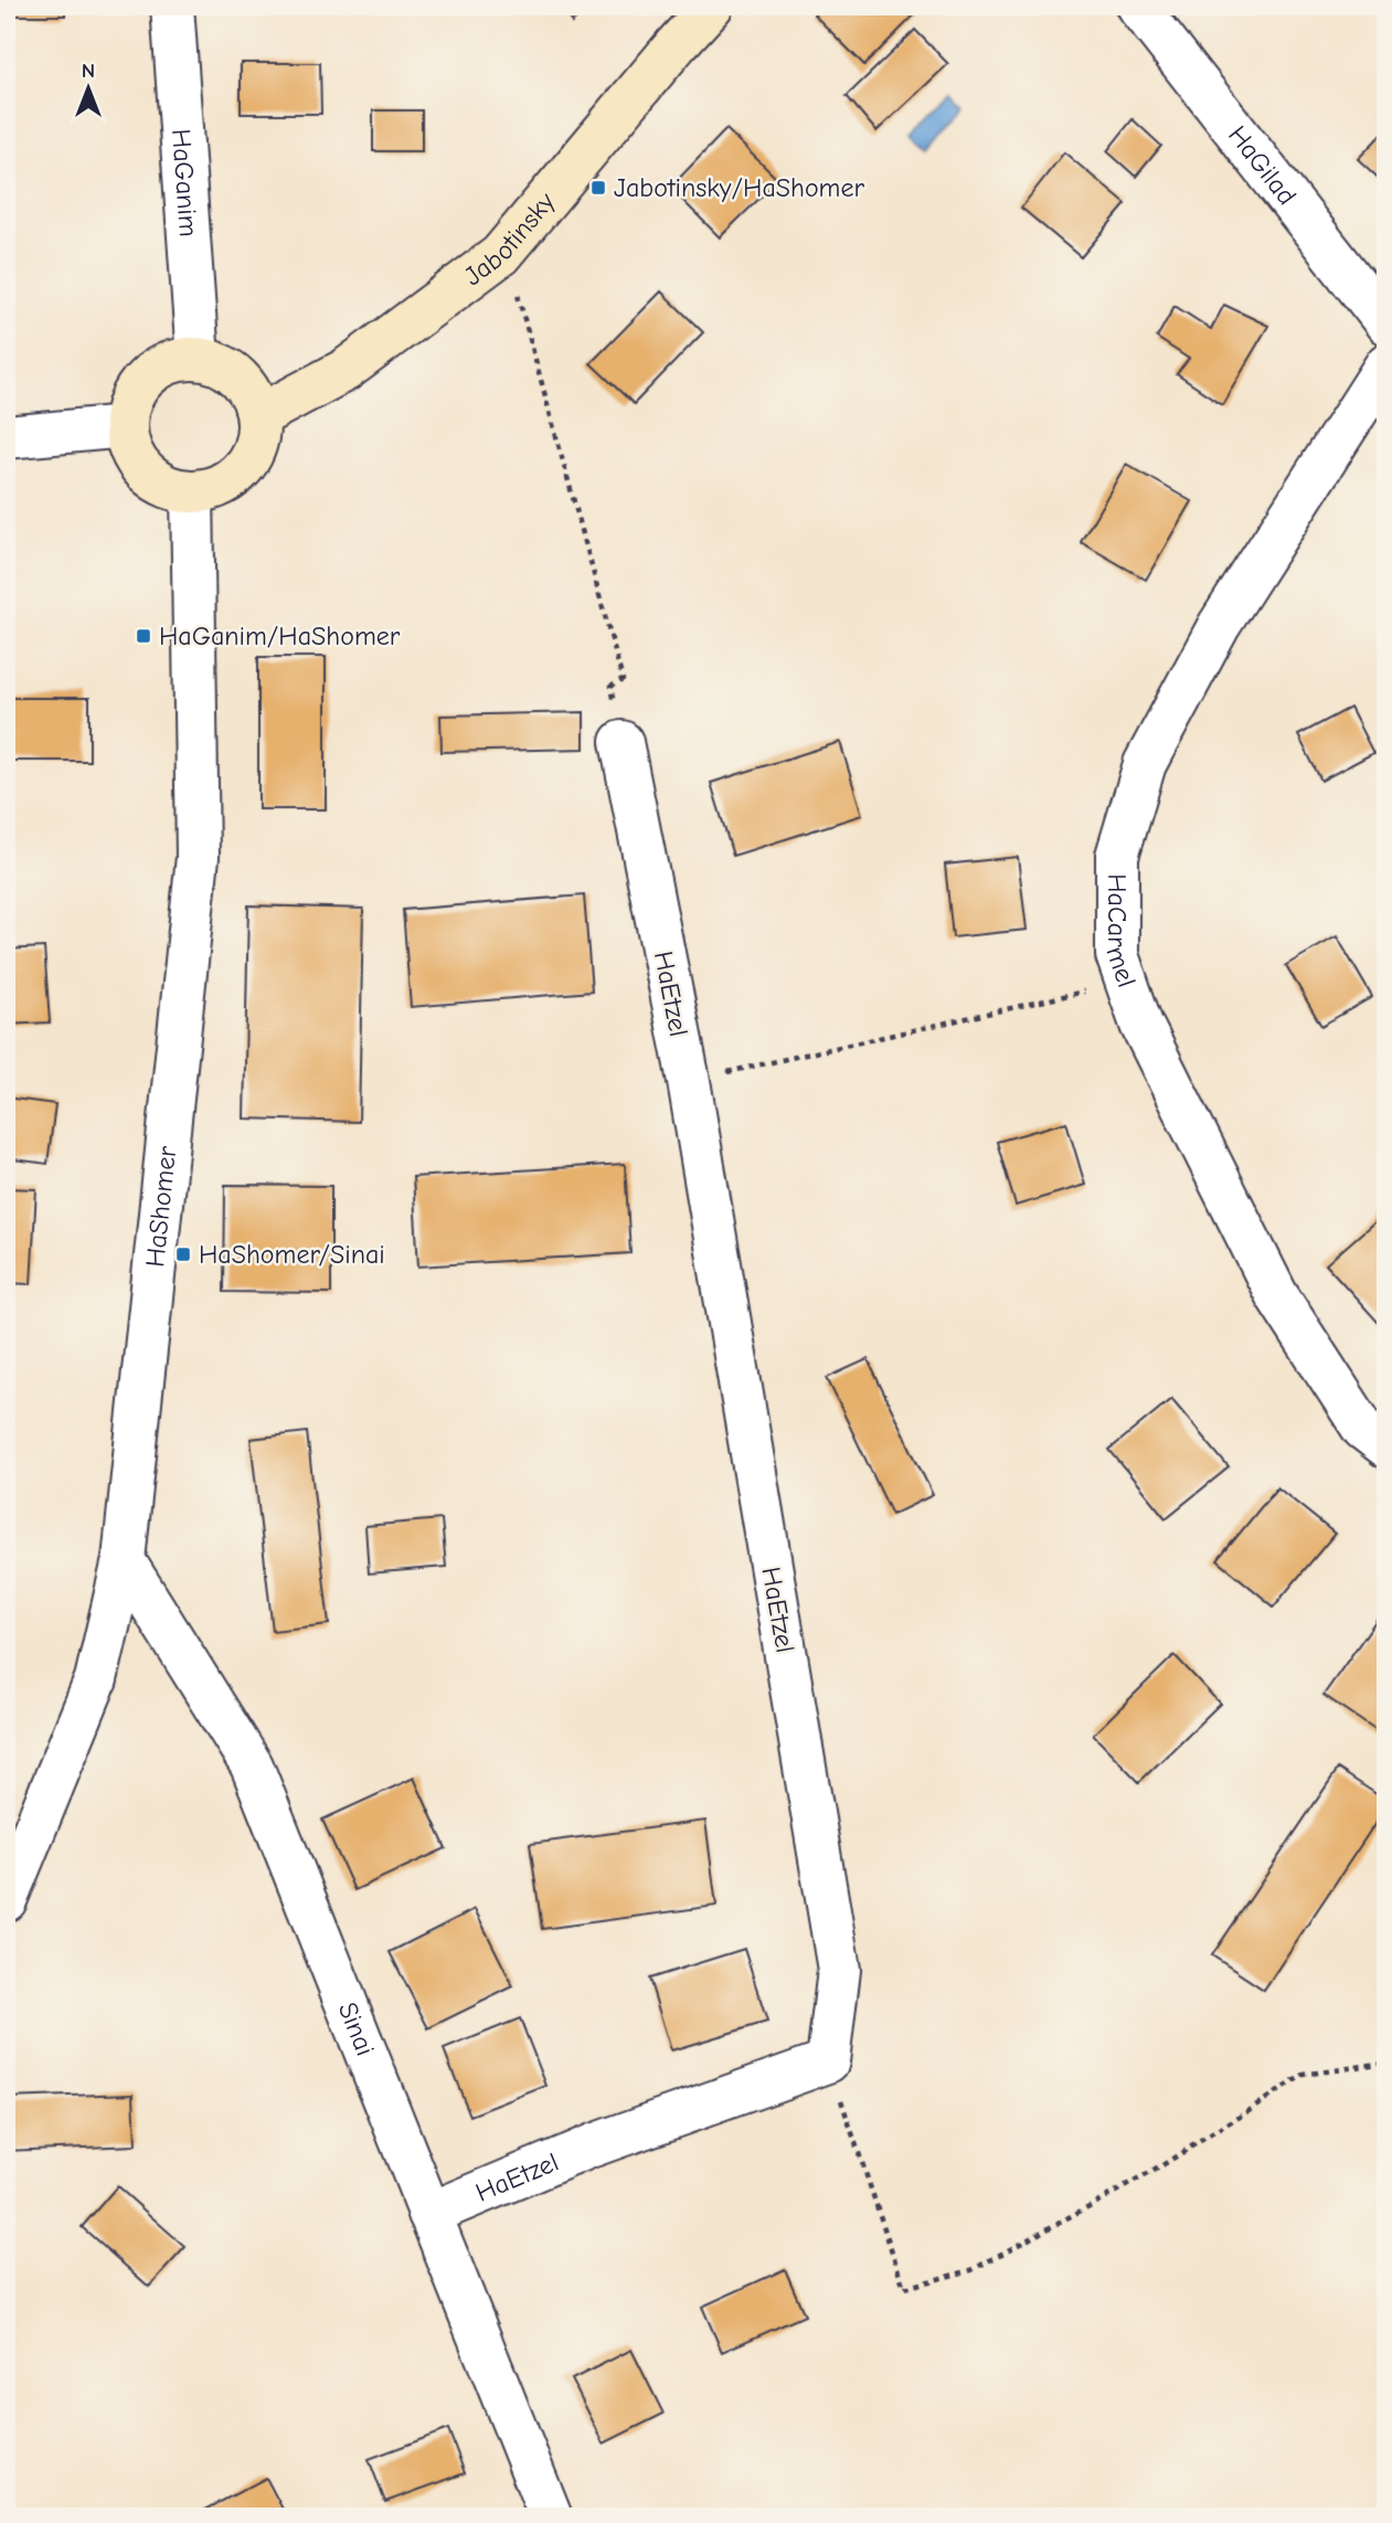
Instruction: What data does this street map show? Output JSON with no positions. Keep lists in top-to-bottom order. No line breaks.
{"streets":{"street":["HaGilad","HaGanim","Jabotinsky","HaCarmel","HaEtzel","HaShomer","Sinai"]},"crossings":[["HaGanim","Jabotinsky"],["HaGanim","HaShomer"],["Jabotinsky","HaShomer"],["HaEtzel","Sinai"],["HaShomer","Sinai"]],"places":{"transit":["Jabotinsky/HaShomer","HaGanim/HaShomer","HaShomer/Sinai"]},"north":"top"}
